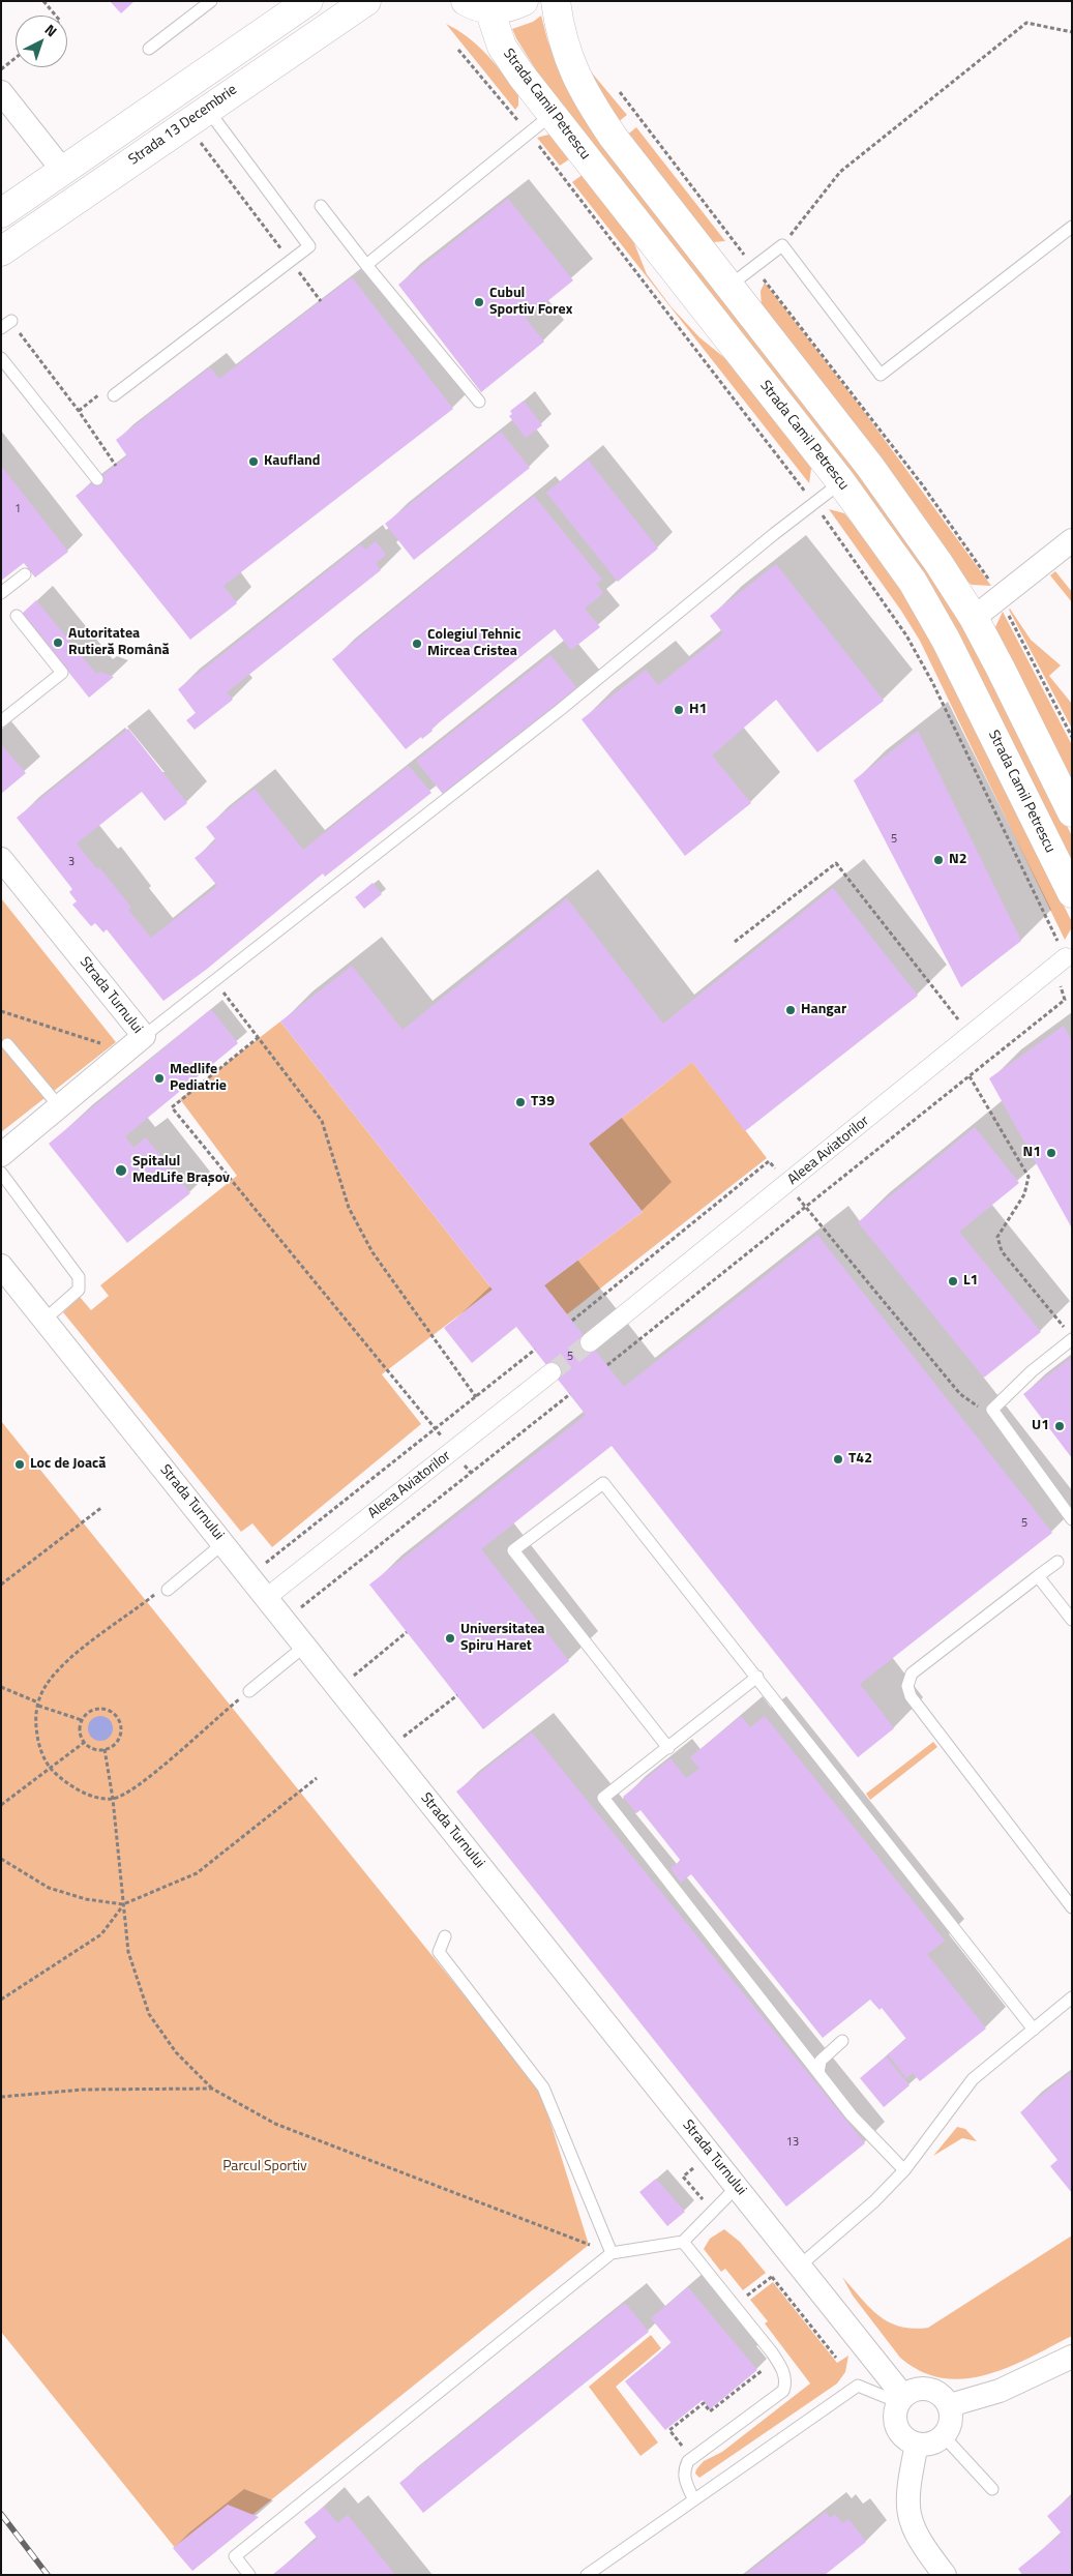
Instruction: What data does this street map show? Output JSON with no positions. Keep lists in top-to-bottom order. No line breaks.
{"streets":{"street":["Strada Camil Petrescu","Strada 13 Decembrie","Strada Turnului","Aleea Aviatorilor"]},"crossings":[["Strada Turnului","Aleea Aviatorilor"]],"parks":["Parcul Sportiv"],"places":["Cubul Sportiv Forex","Kaufland","Autoritatea Rutieră Română","Colegiul Tehnic Mircea Cristea","H1","N2","Hangar","Medlife Pediatrie","T39","N1","Spitalul MedLife Brașov","L1","U1","T42","Loc de Joacă","Universitatea Spiru Haret"],"house_numbers":["1","5","3","5","5","13"],"north":"top right"}
